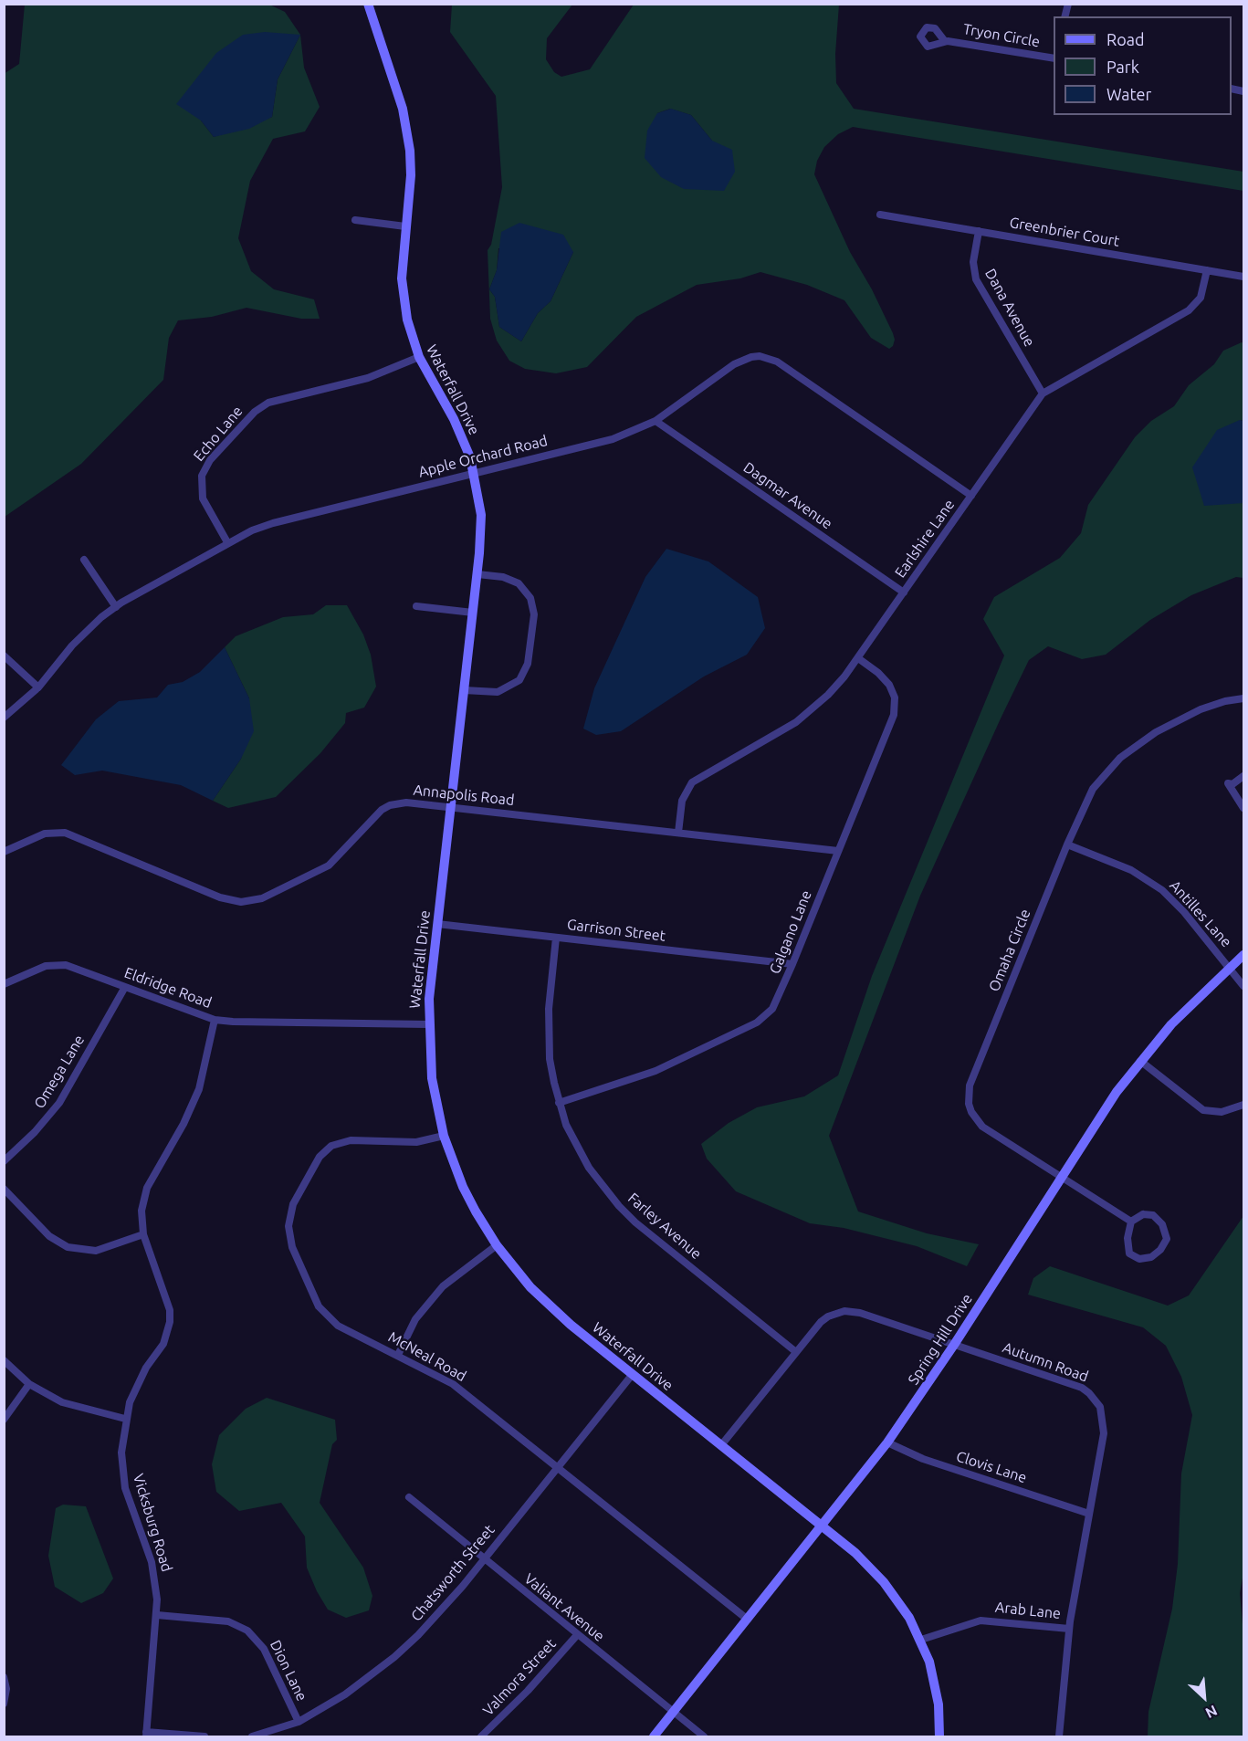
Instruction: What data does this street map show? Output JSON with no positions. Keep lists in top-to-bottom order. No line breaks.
{"streets":{"street":["Tryon Circle","Greenbrier Court","Dana Avenue","Waterfall Drive","Echo Lane","Apple Orchard Road","Dagmar Avenue","Earlshire Lane","Annapolis Road","Antilles Lane","Garrison Street","Galgano Lane","Omaha Circle","Eldridge Road","Omega Lane","Farley Avenue","Spring Hill Drive","McNeal Road","Autumn Road","Clovis Lane","Vicksburg Road","Chatsworth Street","Valiant Avenue","Arab Lane","Dion Lane","Valmora Street"]},"crossings":[["Greenbrier Court","Dana Avenue"],["Greenbrier Court","Earlshire Lane"],["Dana Avenue","Earlshire Lane"],["Waterfall Drive","Echo Lane"],["Waterfall Drive","Apple Orchard Road"],["Waterfall Drive","Annapolis Road"],["Waterfall Drive","Garrison Street"],["Waterfall Drive","Eldridge Road"],["Waterfall Drive","Spring Hill Drive"],["Waterfall Drive","McNeal Road"],["Waterfall Drive","Chatsworth Street"],["Waterfall Drive","Arab Lane"],["Echo Lane","Apple Orchard Road"],["Apple Orchard Road","Dagmar Avenue"],["Apple Orchard Road","Earlshire Lane"],["Dagmar Avenue","Earlshire Lane"],["Earlshire Lane","Annapolis Road"],["Earlshire Lane","Galgano Lane"],["Annapolis Road","Galgano Lane"],["Antilles Lane","Omaha Circle"],["Antilles Lane","Spring Hill Drive"],["Garrison Street","Galgano Lane"],["Garrison Street","Farley Avenue"],["Galgano Lane","Farley Avenue"],["Omaha Circle","Spring Hill Drive"],["Eldridge Road","Omega Lane"],["Eldridge Road","Vicksburg Road"],["Farley Avenue","Autumn Road"],["Spring Hill Drive","McNeal Road"],["Spring Hill Drive","Autumn Road"],["Spring Hill Drive","Clovis Lane"],["Spring Hill Drive","Valiant Avenue"],["McNeal Road","Chatsworth Street"],["Autumn Road","Clovis Lane"],["Autumn Road","Arab Lane"],["Vicksburg Road","Dion Lane"],["Chatsworth Street","Valiant Avenue"],["Chatsworth Street","Dion Lane"],["Valiant Avenue","Valmora Street"]],"legend":["Road","Park","Water"],"north":"bottom right"}
